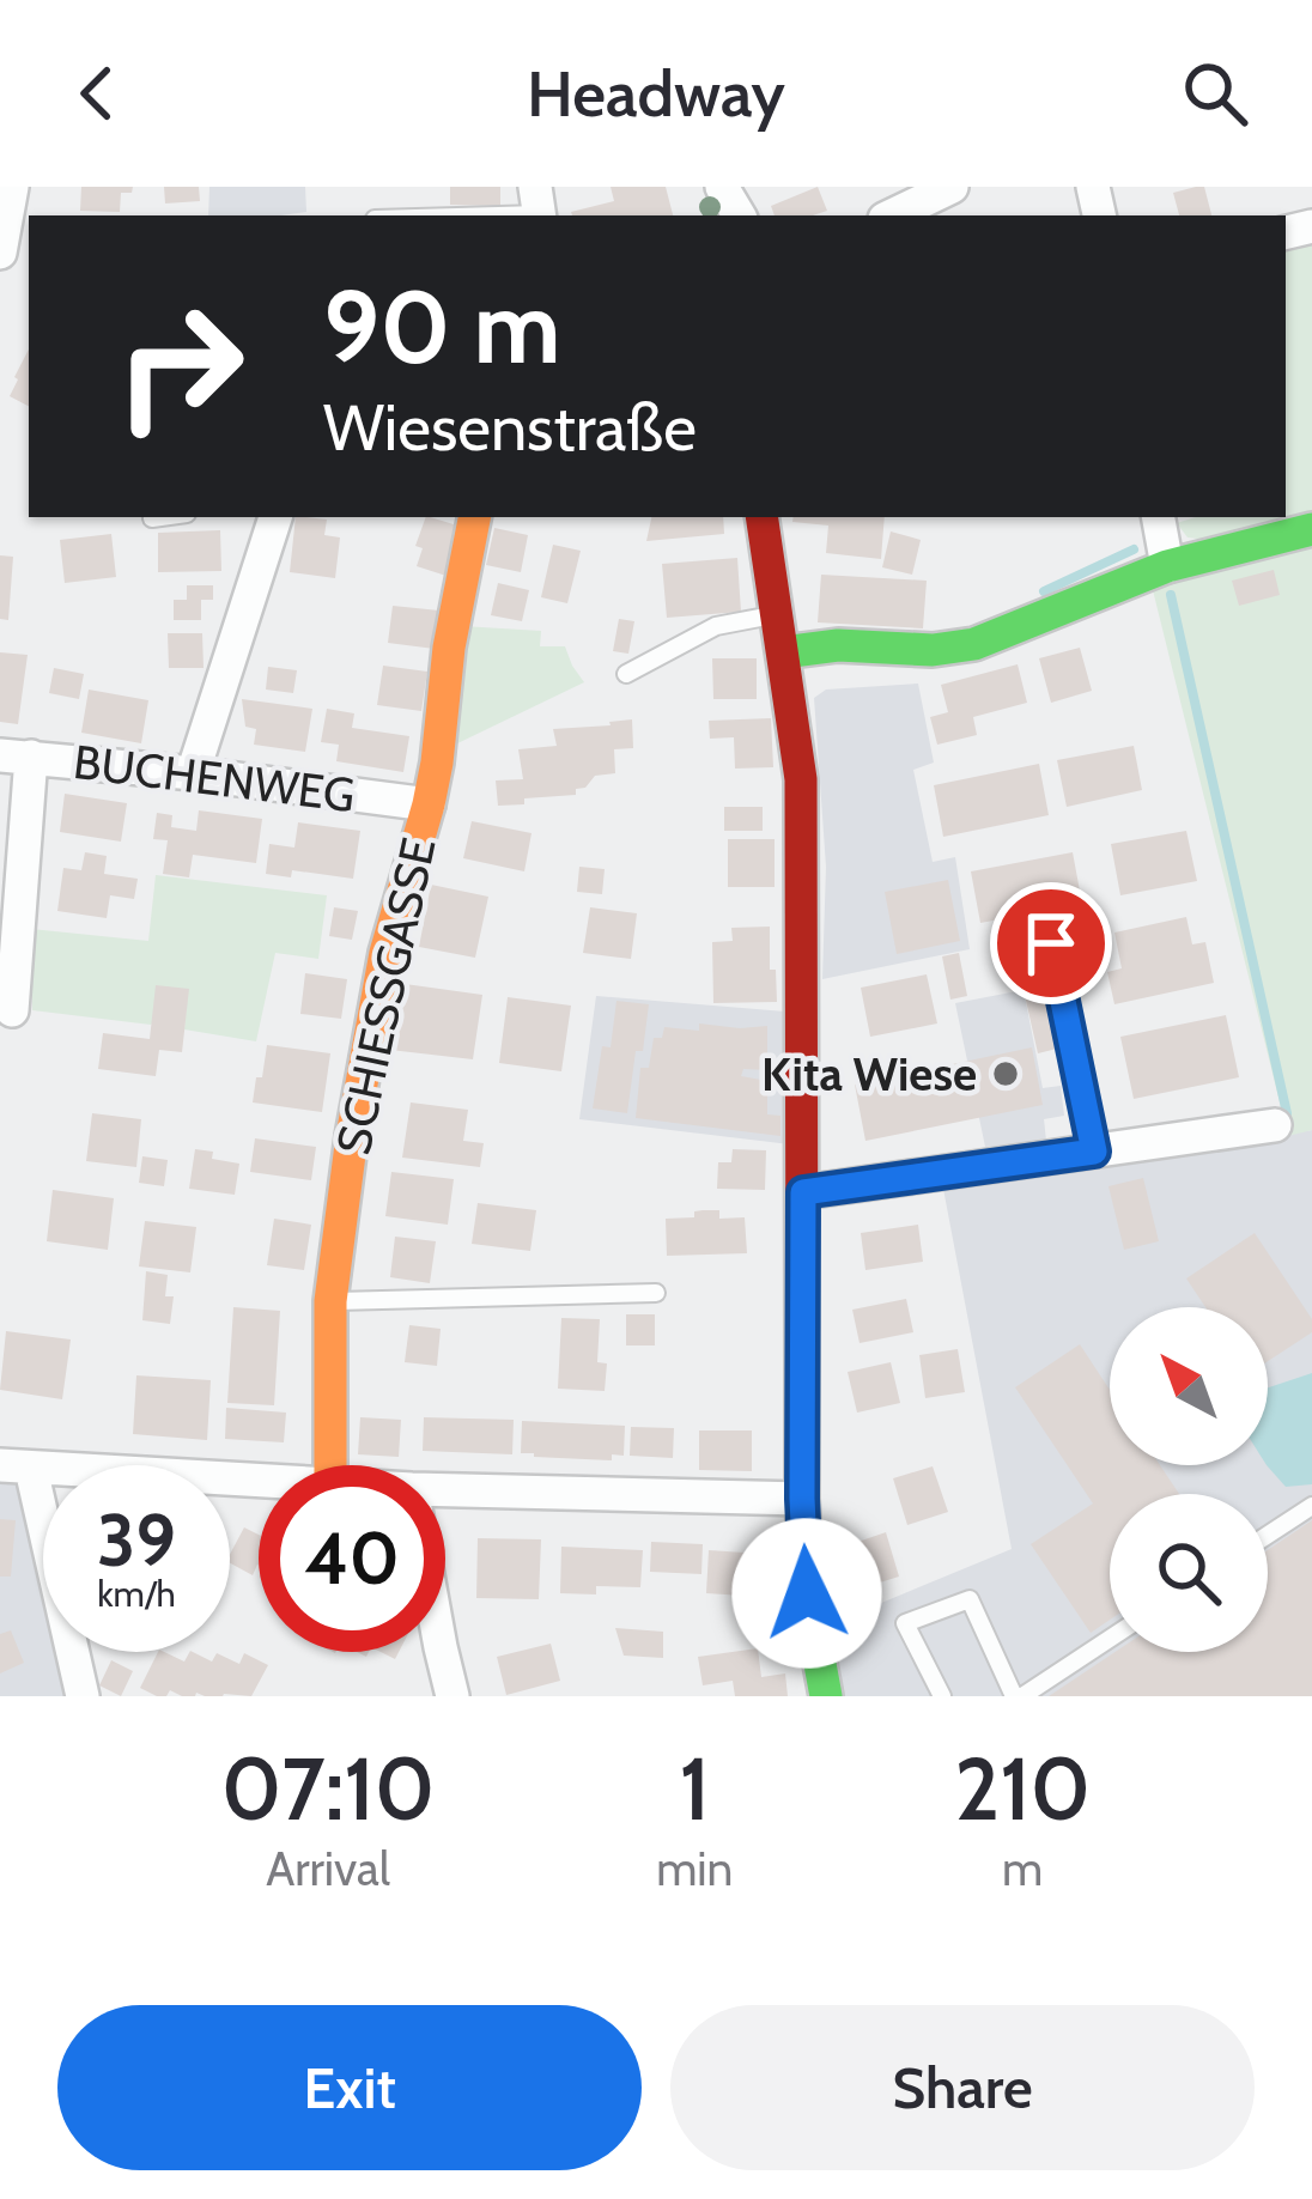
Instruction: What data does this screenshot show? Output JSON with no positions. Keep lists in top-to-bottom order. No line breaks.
{"streets":{"street":["BUCHENWEG","SCHIESSGASSE"]},"crossings":[["BUCHENWEG","SCHIESSGASSE"]],"places":["Kita Wiese"],"north":"top left","page":{"header":"Headway","turn":["90 m","Wiesenstraße"],"speed":"39 km/h","limit":"40","eta":["07:10","Arrival","1","min","210","m"],"buttons":["Exit","Share"]}}
